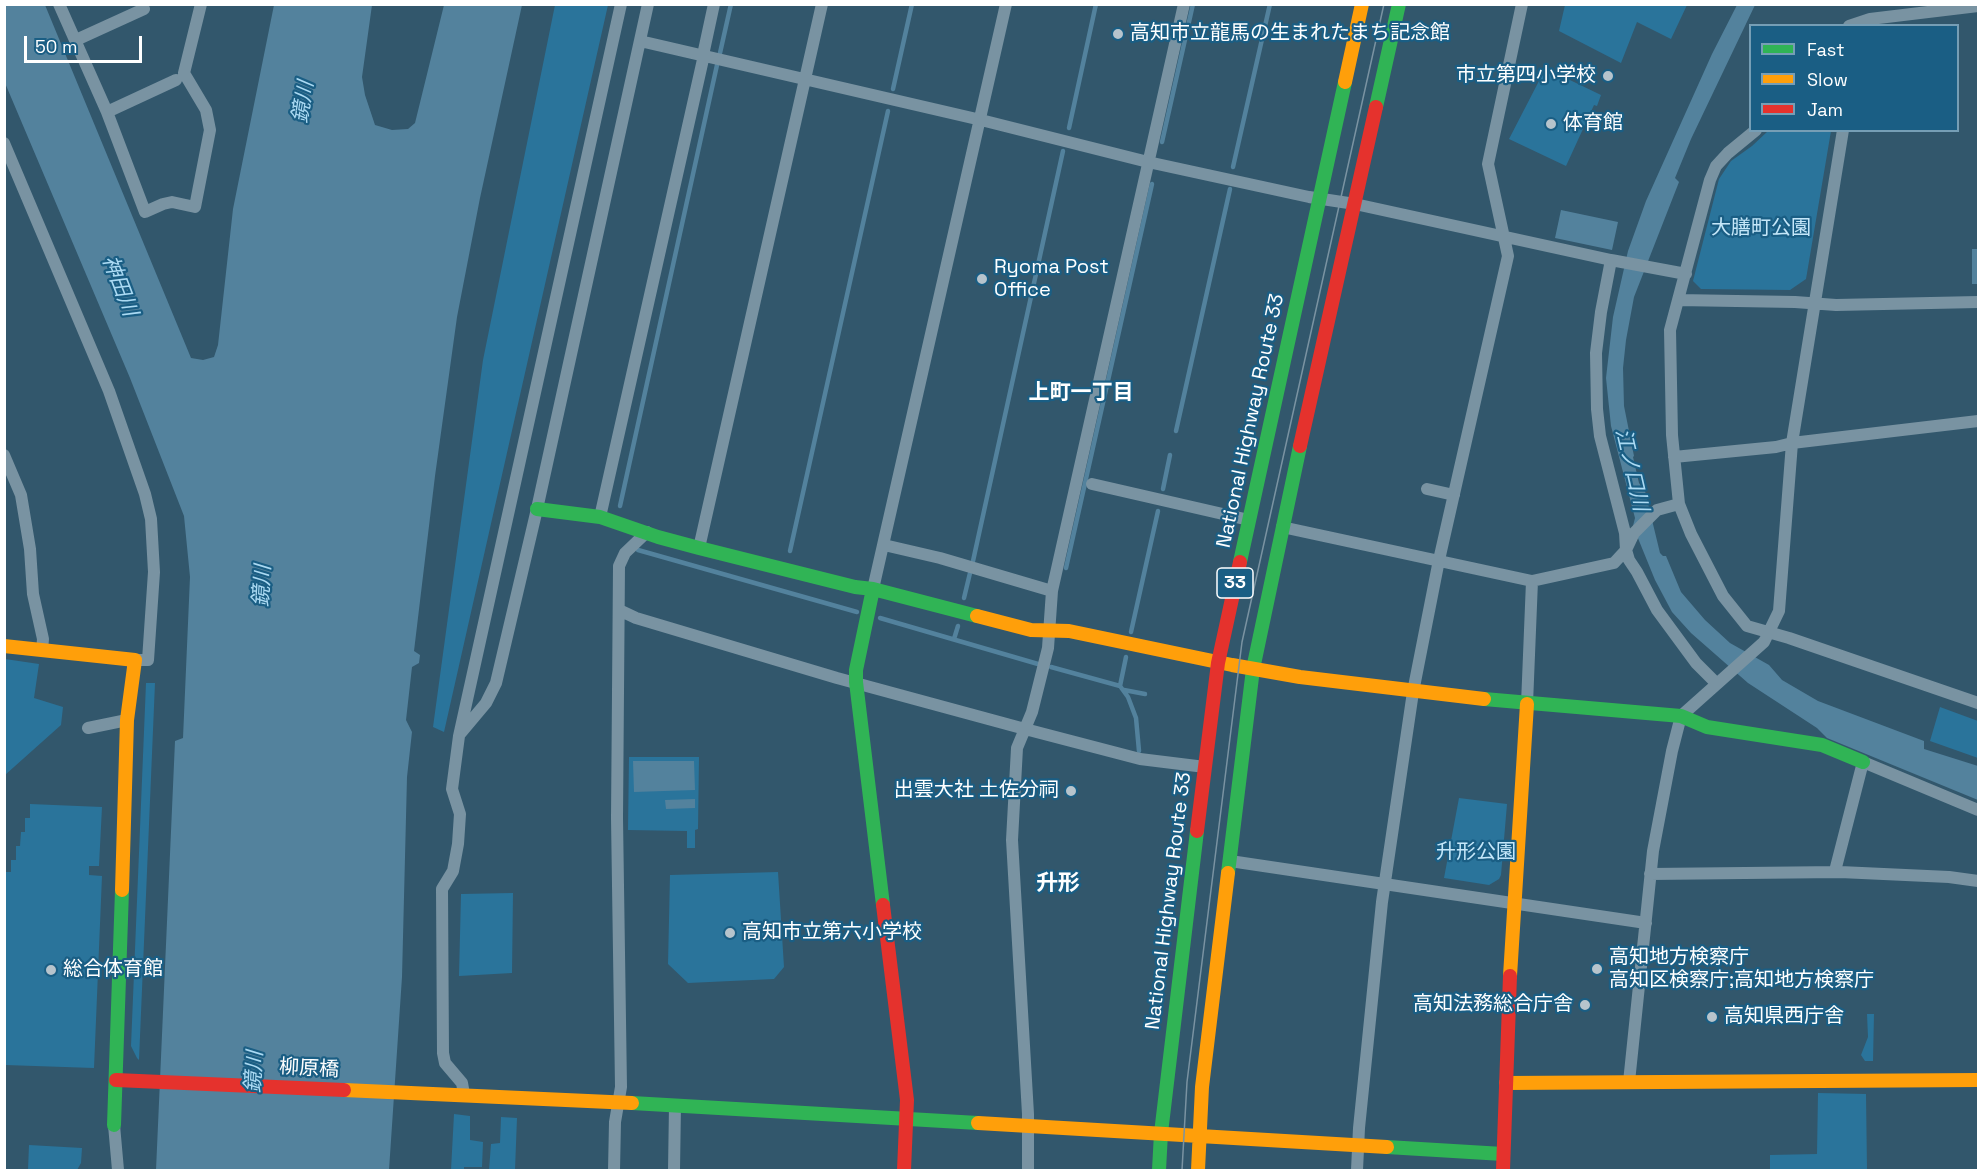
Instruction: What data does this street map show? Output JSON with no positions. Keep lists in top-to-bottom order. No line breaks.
{"streets":{"main road":["National Highway Route 33","33","柳原橋"]},"crossings":[["National Highway Route 33","柳原橋"],["33","柳原橋"]],"districts":["上町一丁目","升形"],"water":["鏡川","神田川","江ノ口川"],"parks":["大膳町公園","升形公園"],"places":["高知市立龍馬の生まれたまち記念館","市立第四小学校","体育館","Ryoma Post Office","出雲大社 土佐分祠","高知市立第六小学校","高知地方検察庁 高知区検察庁;高知地方検察庁","総合体育館","高知法務総合庁舎","高知県西庁舎"],"legend":["Fast","Slow","Jam"],"scale_bar":"50 m"}
